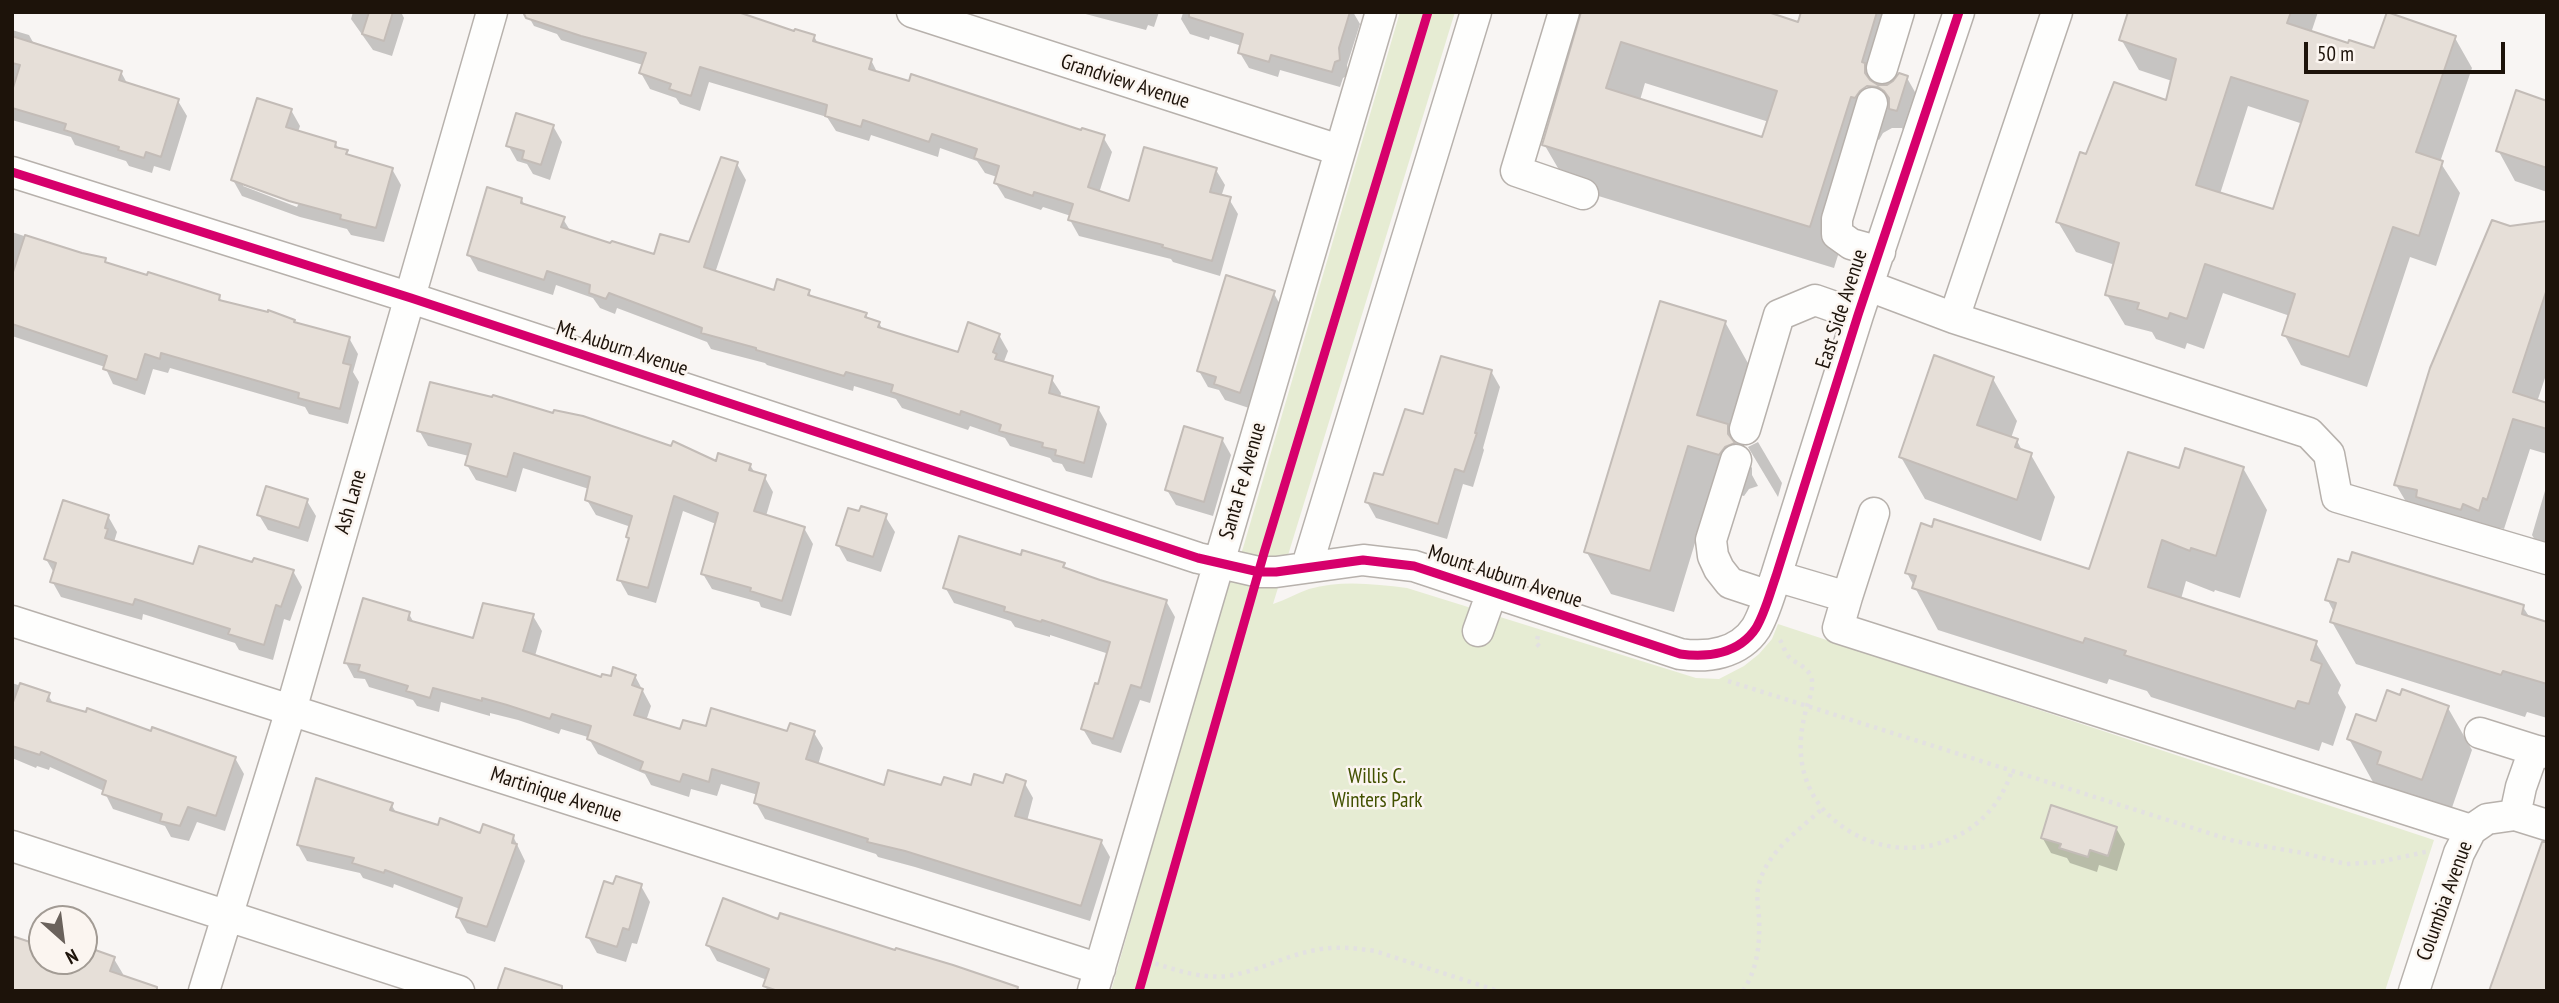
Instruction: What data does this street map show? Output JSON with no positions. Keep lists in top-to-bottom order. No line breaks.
{"streets":{"street":["Grandview Avenue","East Side Avenue","Mt. Auburn Avenue","Santa Fe Avenue","Ash Lane","Mount Auburn Avenue","Martinique Avenue","Columbia Avenue"]},"crossings":[["Grandview Avenue","Santa Fe Avenue"],["East Side Avenue","Mount Auburn Avenue"],["Mt. Auburn Avenue","Santa Fe Avenue"],["Mt. Auburn Avenue","Ash Lane"],["Mt. Auburn Avenue","Mount Auburn Avenue"],["Santa Fe Avenue","Mount Auburn Avenue"],["Santa Fe Avenue","Martinique Avenue"],["Ash Lane","Martinique Avenue"]],"parks":["Willis C. Winters Park"],"scale_bar":"50 m","north":"bottom right"}
